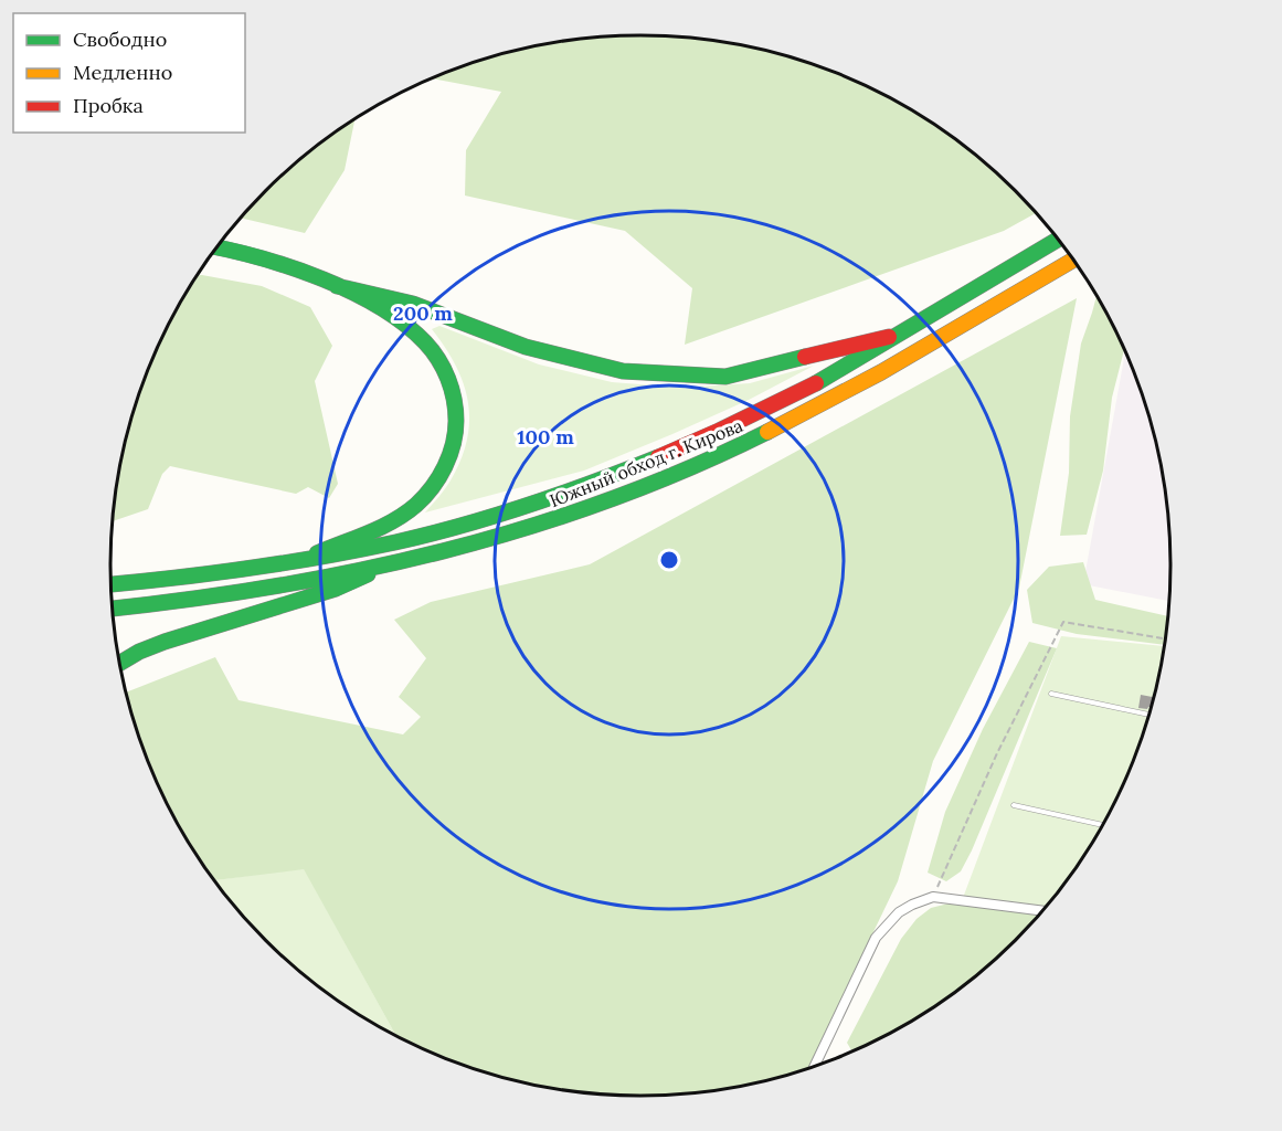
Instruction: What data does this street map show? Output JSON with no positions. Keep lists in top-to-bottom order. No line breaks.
{"streets":{"main road":["Южный обход г. Кирова"]},"legend":["Свободно","Медленно","Пробка"],"rings":["200 m","100 m"]}
